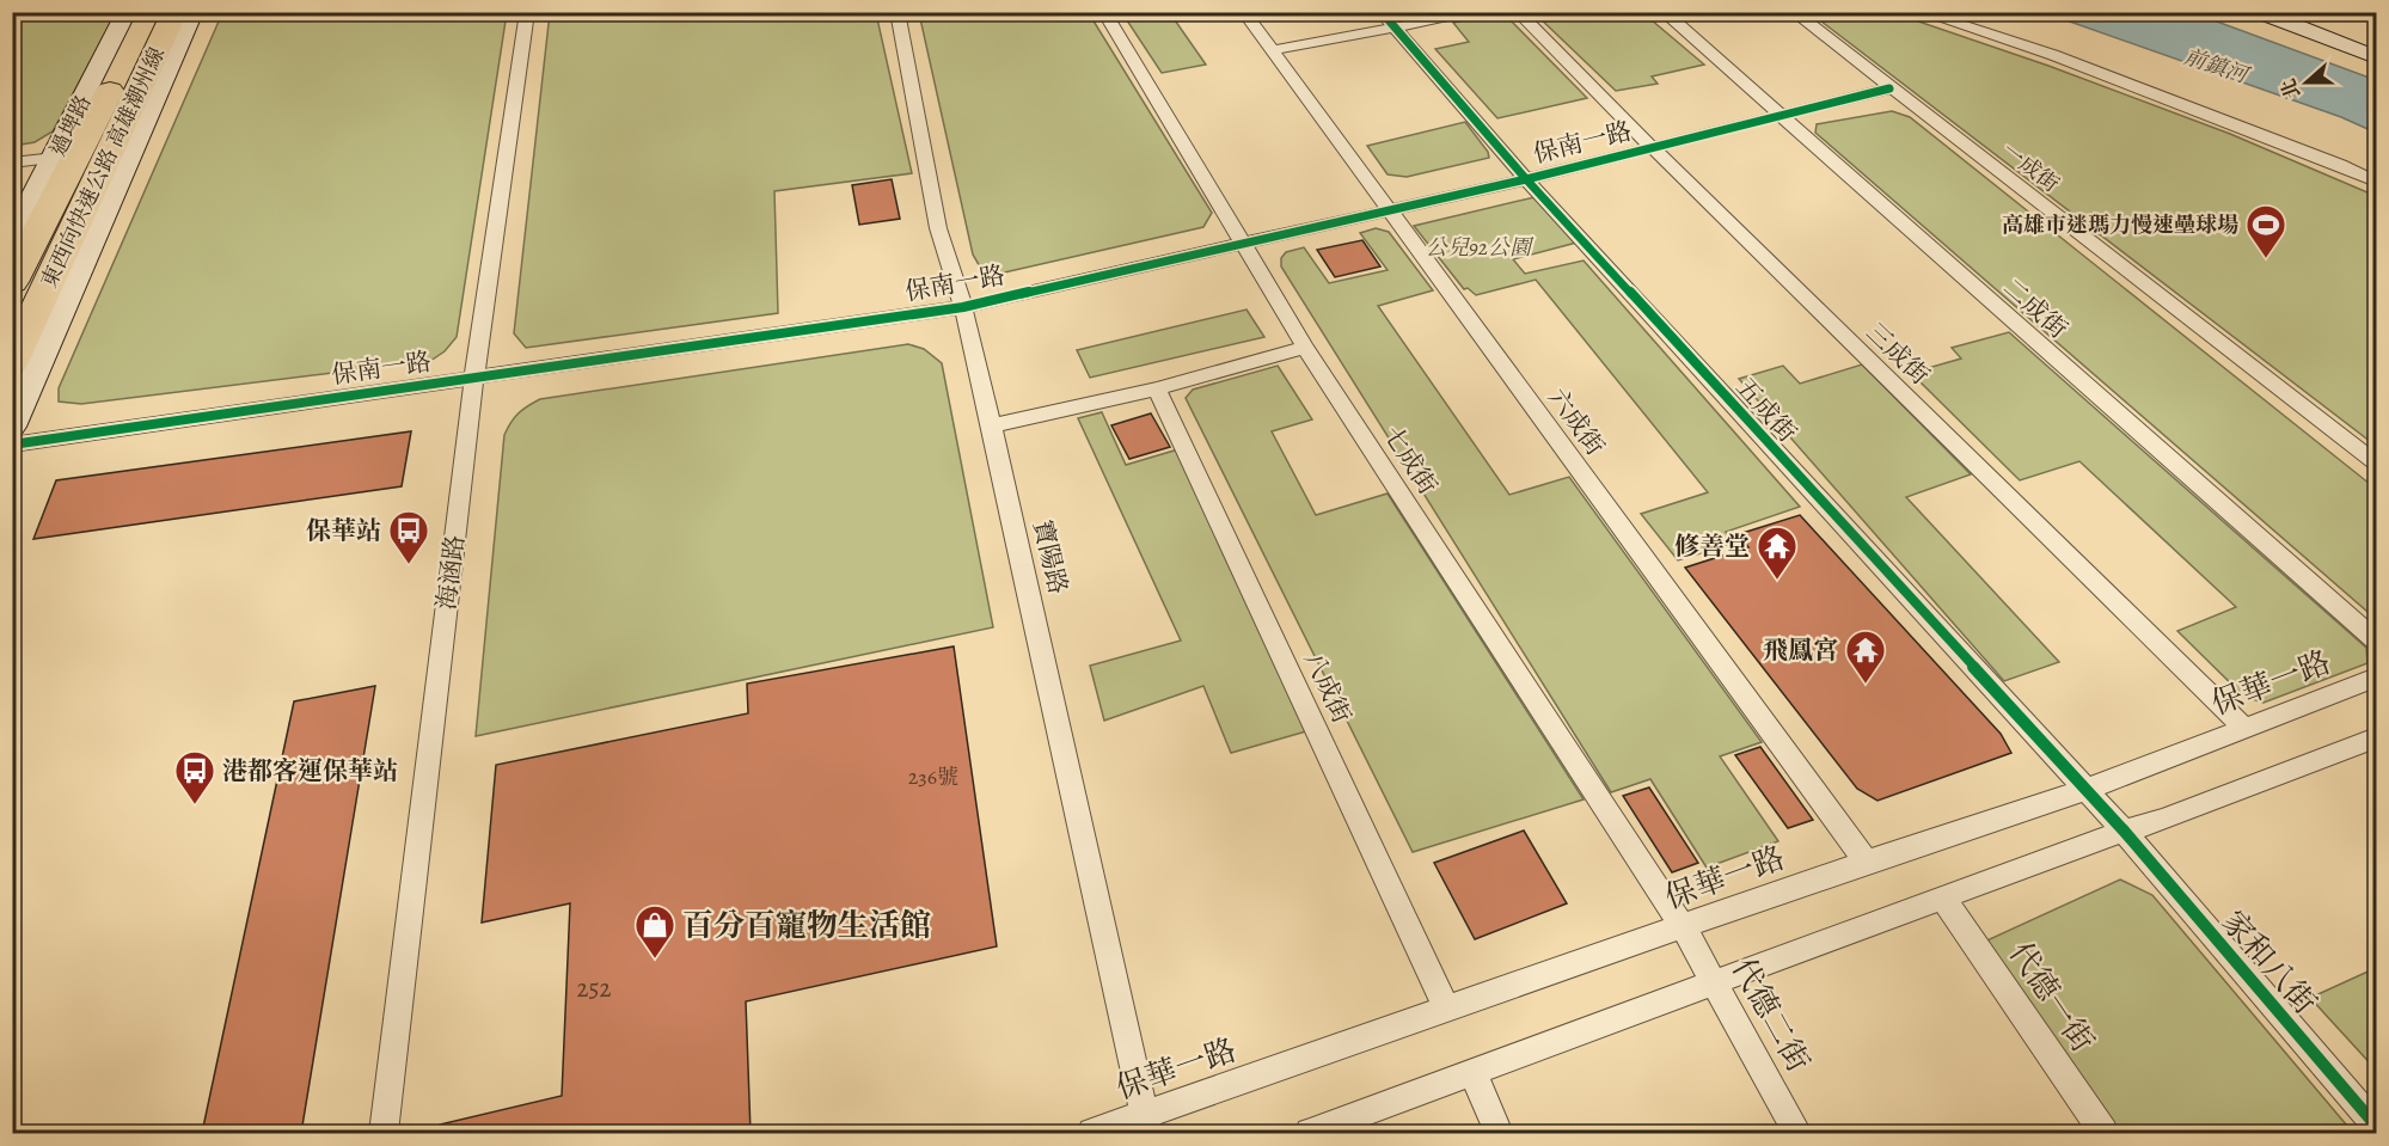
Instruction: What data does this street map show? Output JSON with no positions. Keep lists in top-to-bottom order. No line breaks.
{"streets":{"highway":["東西向快速公路 高雄潮州線"],"main road":["過埤路"],"street":["保南一路","一成街","二成街","三成街","五成街","六成街","七成街","寶陽路","海涵路","保華一路","八成街","家和八街","代德一街","代德二街"]},"crossings":[["保南一路","一成街"],["保南一路","二成街"],["保南一路","三成街"],["保南一路","五成街"],["保南一路","六成街"],["保南一路","七成街"],["保南一路","寶陽路"],["保南一路","海涵路"],["三成街","保華一路"],["五成街","保華一路"],["五成街","家和八街"],["六成街","保華一路"],["七成街","保華一路"],["七成街","代德二街"],["寶陽路","保華一路"],["保華一路","八成街"],["保華一路","代德二街"]],"water":["前鎮河"],"parks":["公兒92公園"],"places":{"sports":["高雄市迷瑪力慢速壘球場"],"bus stop":["保華站","港都客運保華站"],"temple":["修善堂","飛鳳宮"],"shop":["百分百寵物生活館"]},"house_numbers":["236號","252"],"north":"left"}
